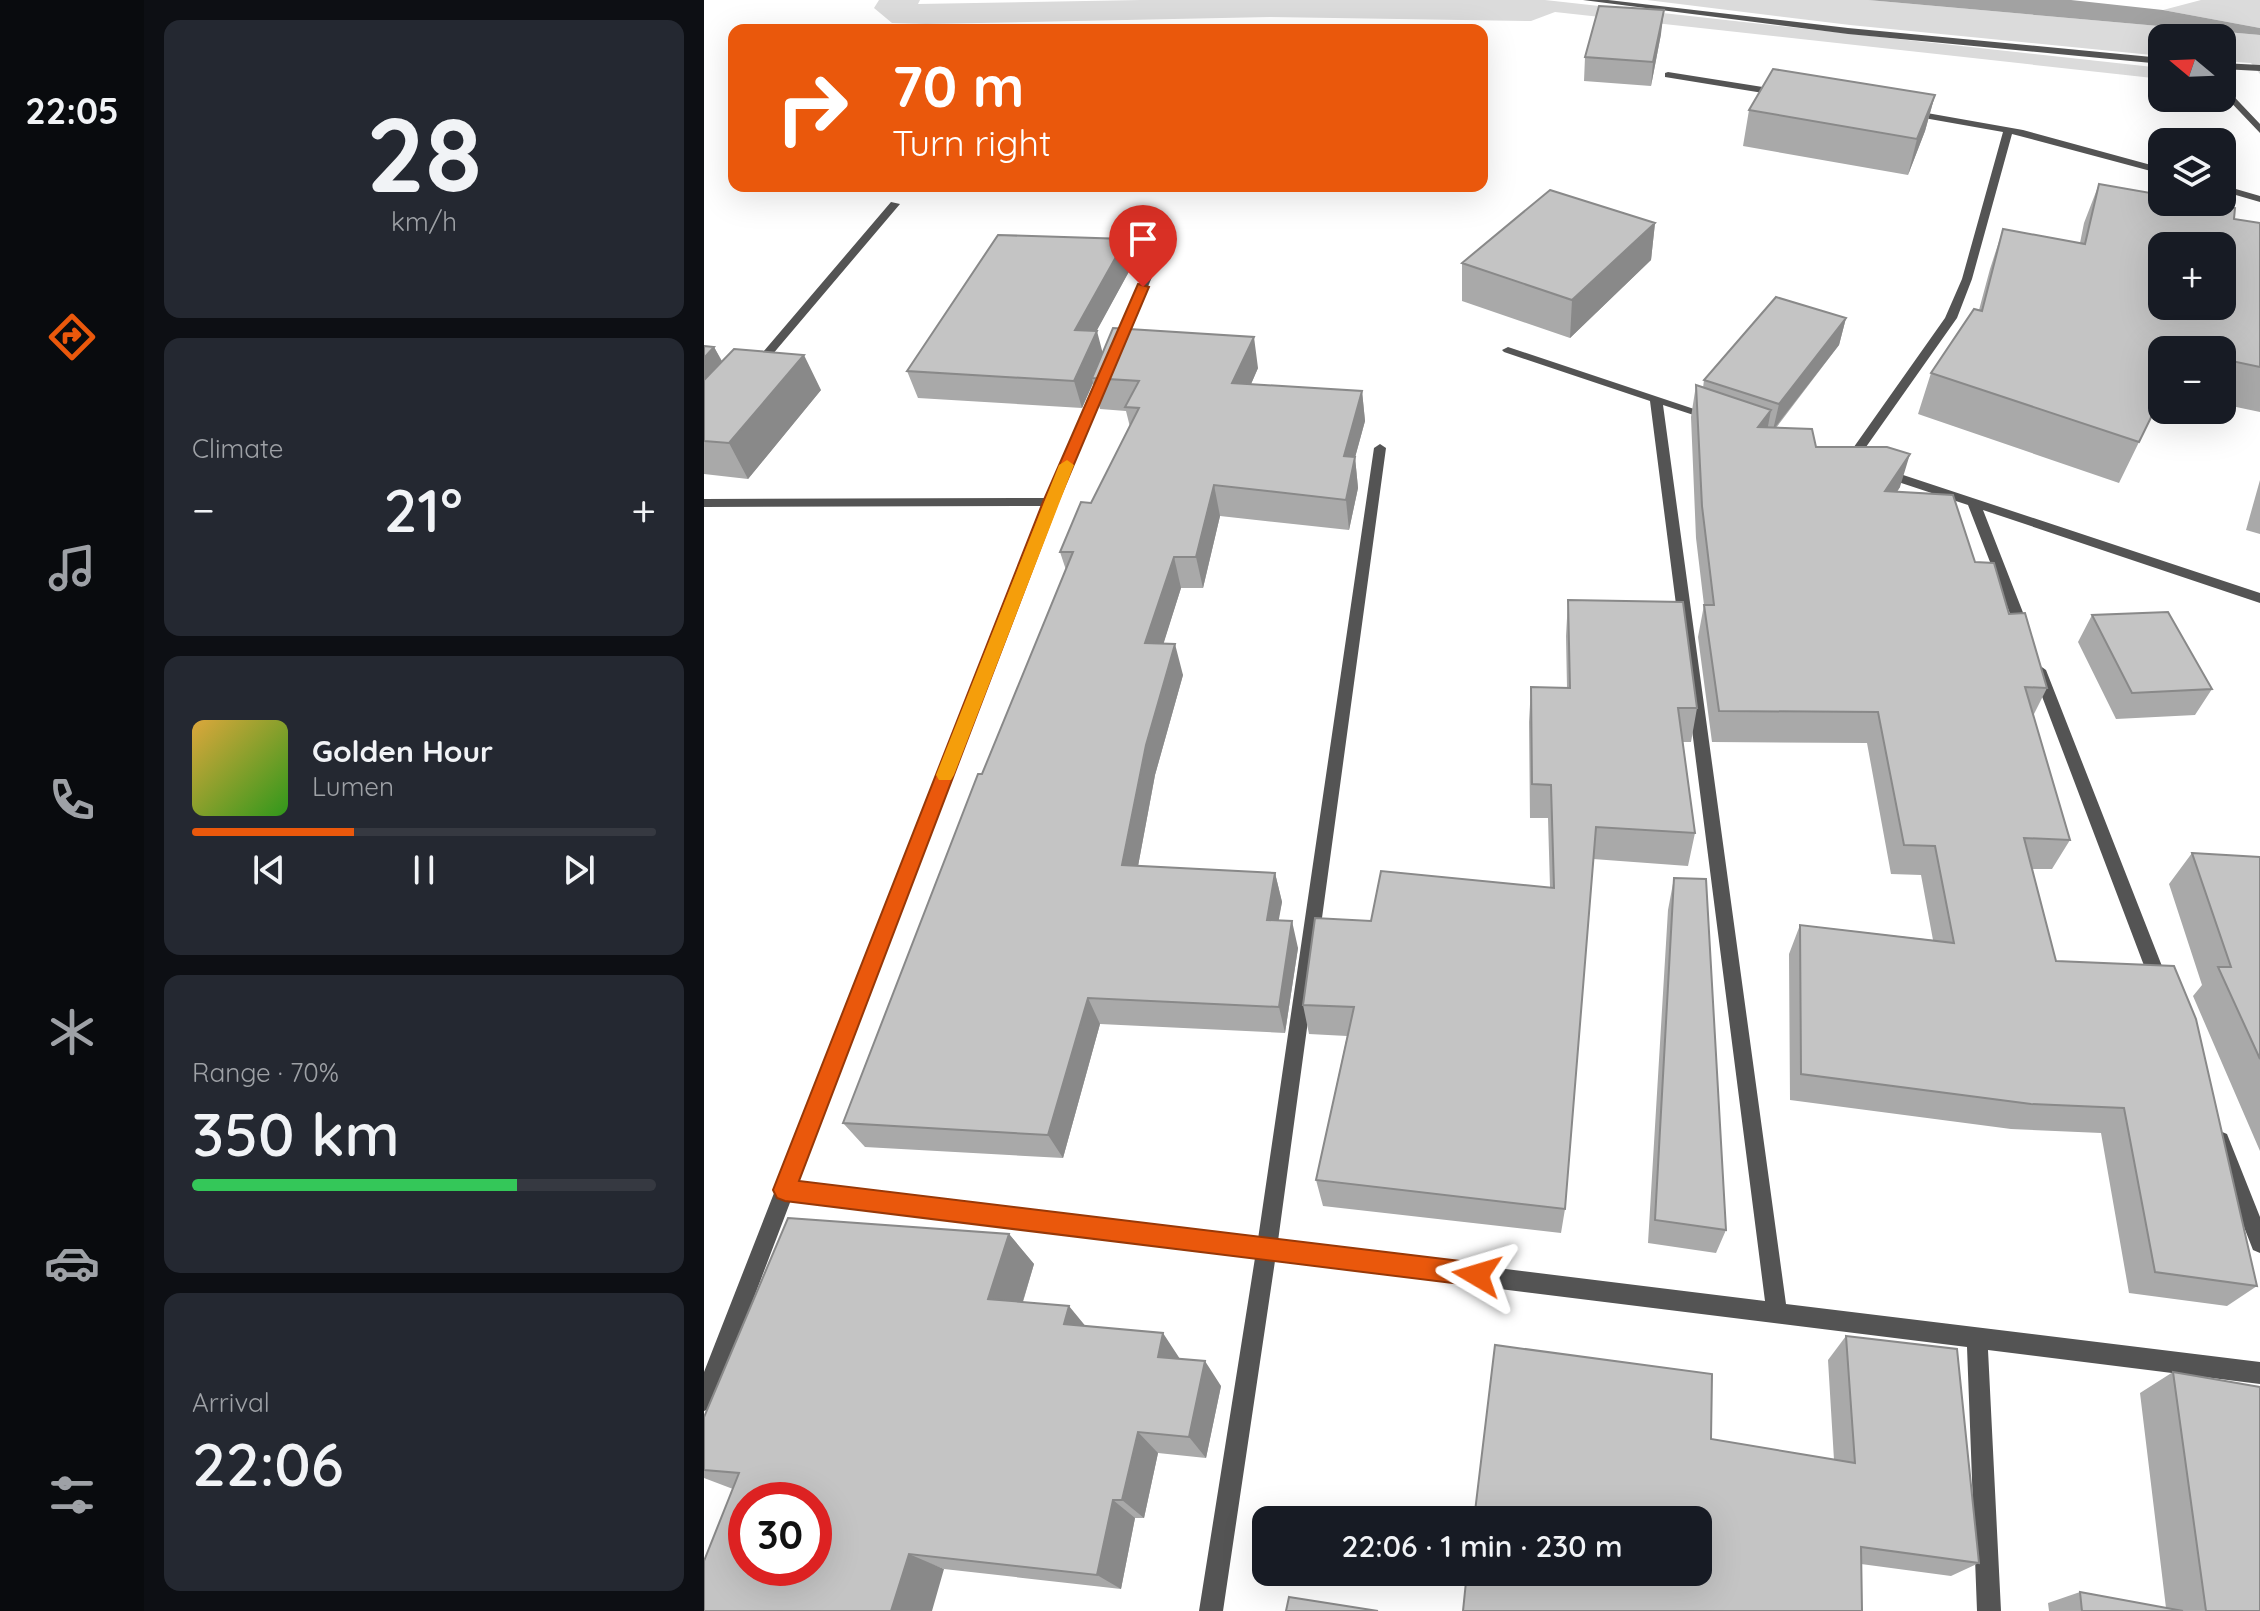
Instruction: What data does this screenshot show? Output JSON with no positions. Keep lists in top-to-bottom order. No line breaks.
{"north":"left","page":{"tabs":"22:05","tile":[["28","km/h"],"Climate",["Range · 70%","350 km"],["Arrival","22:06"]],"map_buttons":["+","−"],"turn":["70 m","Turn right"],"heat":["−","21°","+"],"song":["Golden Hour","Lumen"],"limit":"30","trip":"22:06 · 1 min · 230 m"}}
